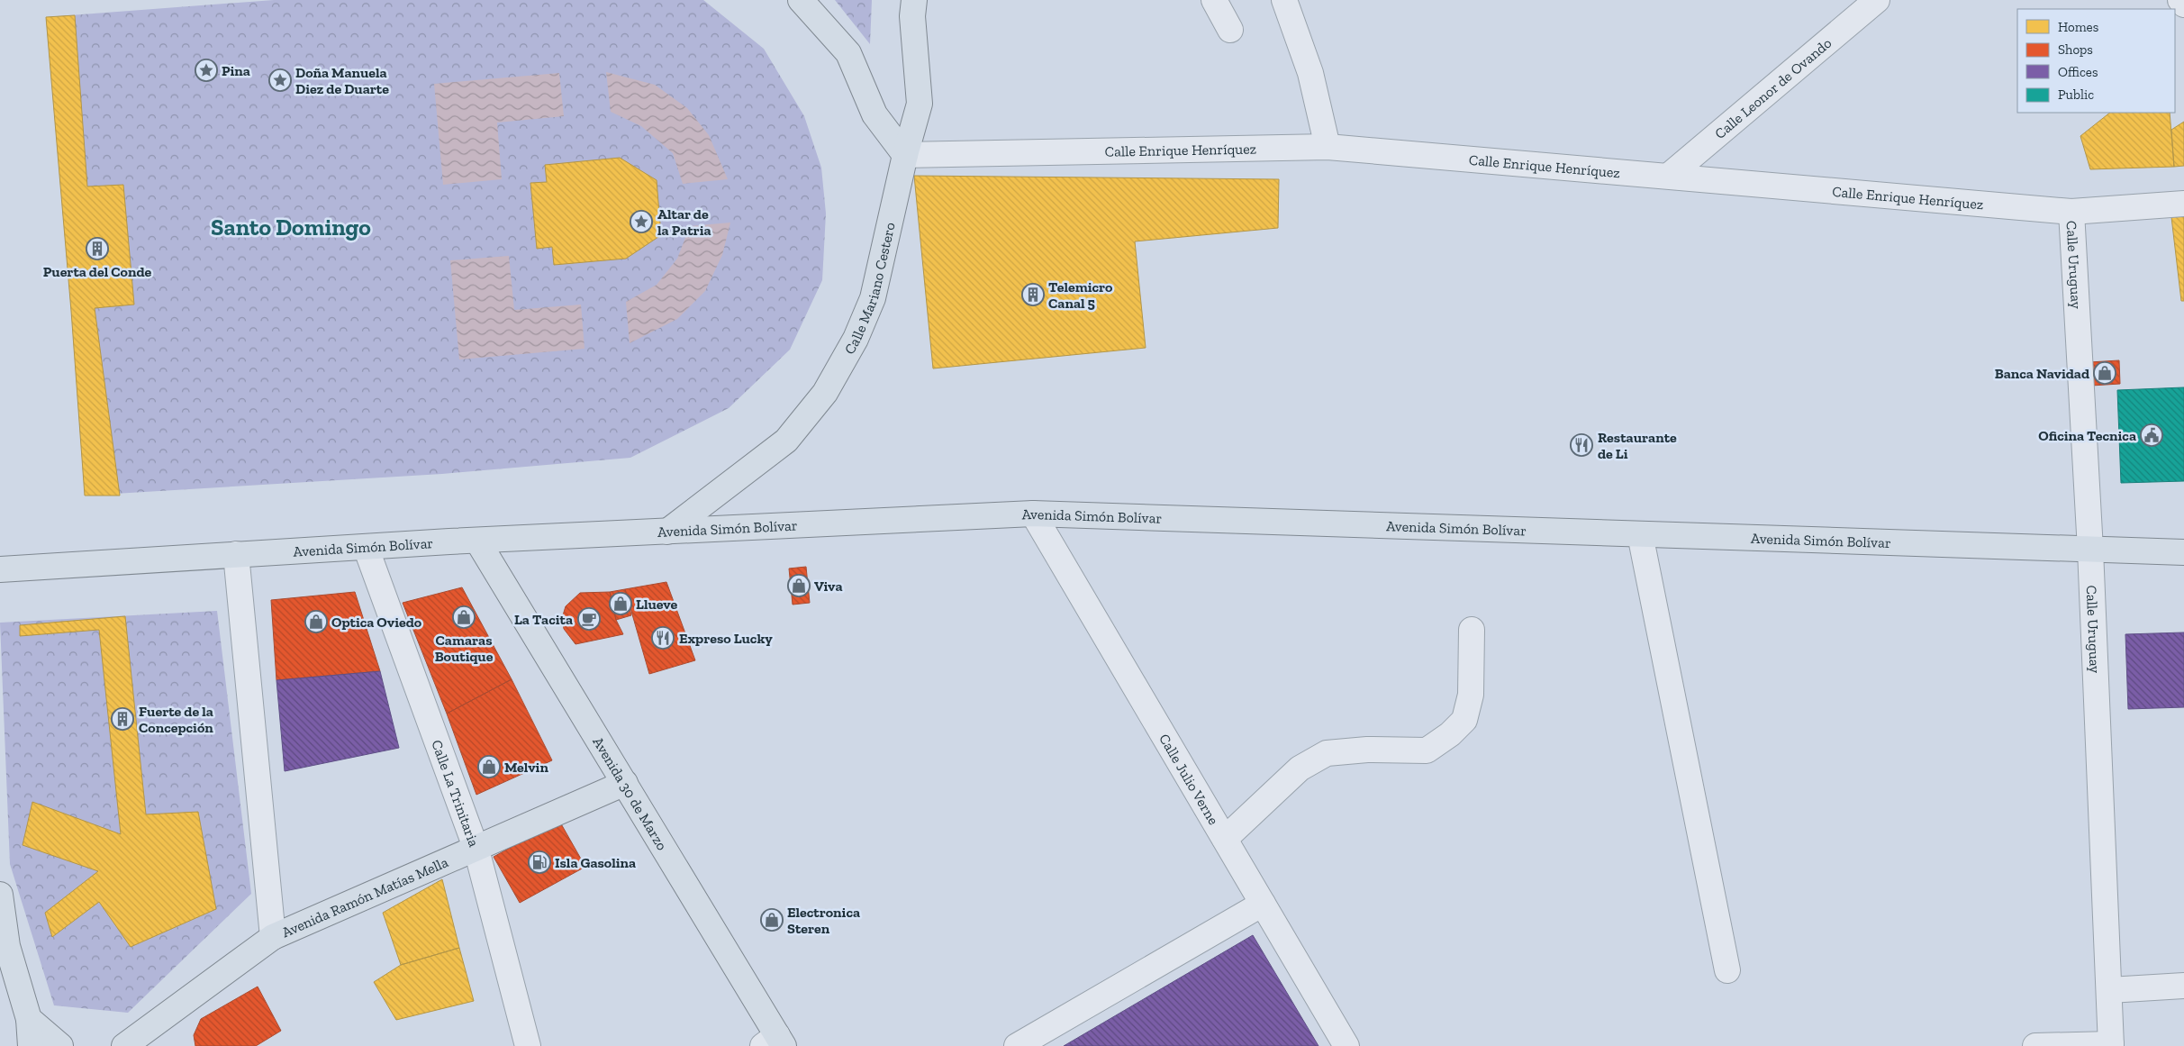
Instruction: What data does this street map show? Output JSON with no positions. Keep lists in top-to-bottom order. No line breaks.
{"streets":{"main road":["Calle Mariano Cestero","Avenida Simón Bolívar","Avenida 30 de Marzo","Avenida Ramón Matías Mella"],"street":["Calle Leonor de Ovando","Calle Enrique Henríquez","Calle Uruguay","Calle Julio Verne","Calle La Trinitaria"]},"crossings":[["Calle Leonor de Ovando","Calle Enrique Henríquez"],["Calle Enrique Henríquez","Calle Uruguay"],["Calle Enrique Henríquez","Calle Mariano Cestero"],["Calle Uruguay","Avenida Simón Bolívar"],["Calle Mariano Cestero","Avenida Simón Bolívar"],["Avenida Simón Bolívar","Calle Julio Verne"],["Avenida Simón Bolívar","Avenida 30 de Marzo"],["Avenida Simón Bolívar","Calle La Trinitaria"],["Avenida 30 de Marzo","Avenida Ramón Matías Mella"],["Calle La Trinitaria","Avenida Ramón Matías Mella"]],"districts":["Santo Domingo"],"places":{"place":["Pina","Doña Manuela Diez de Duarte","Altar de la Patria"],"building":["Puerta del Conde","Telemicro Canal 5","Fuerte de la Concepción"],"shop":["Banca Navidad","Viva","Llueve","Camaras Boutique","Optica Oviedo","Melvin","Electronica Steren"],"public building":["Oficina Tecnica"],"restaurant":["Restaurante de Li","Expreso Lucky"],"cafe":["La Tacita"],"fuel station":["Isla Gasolina"]},"legend":["Homes","Shops","Offices","Public"]}
